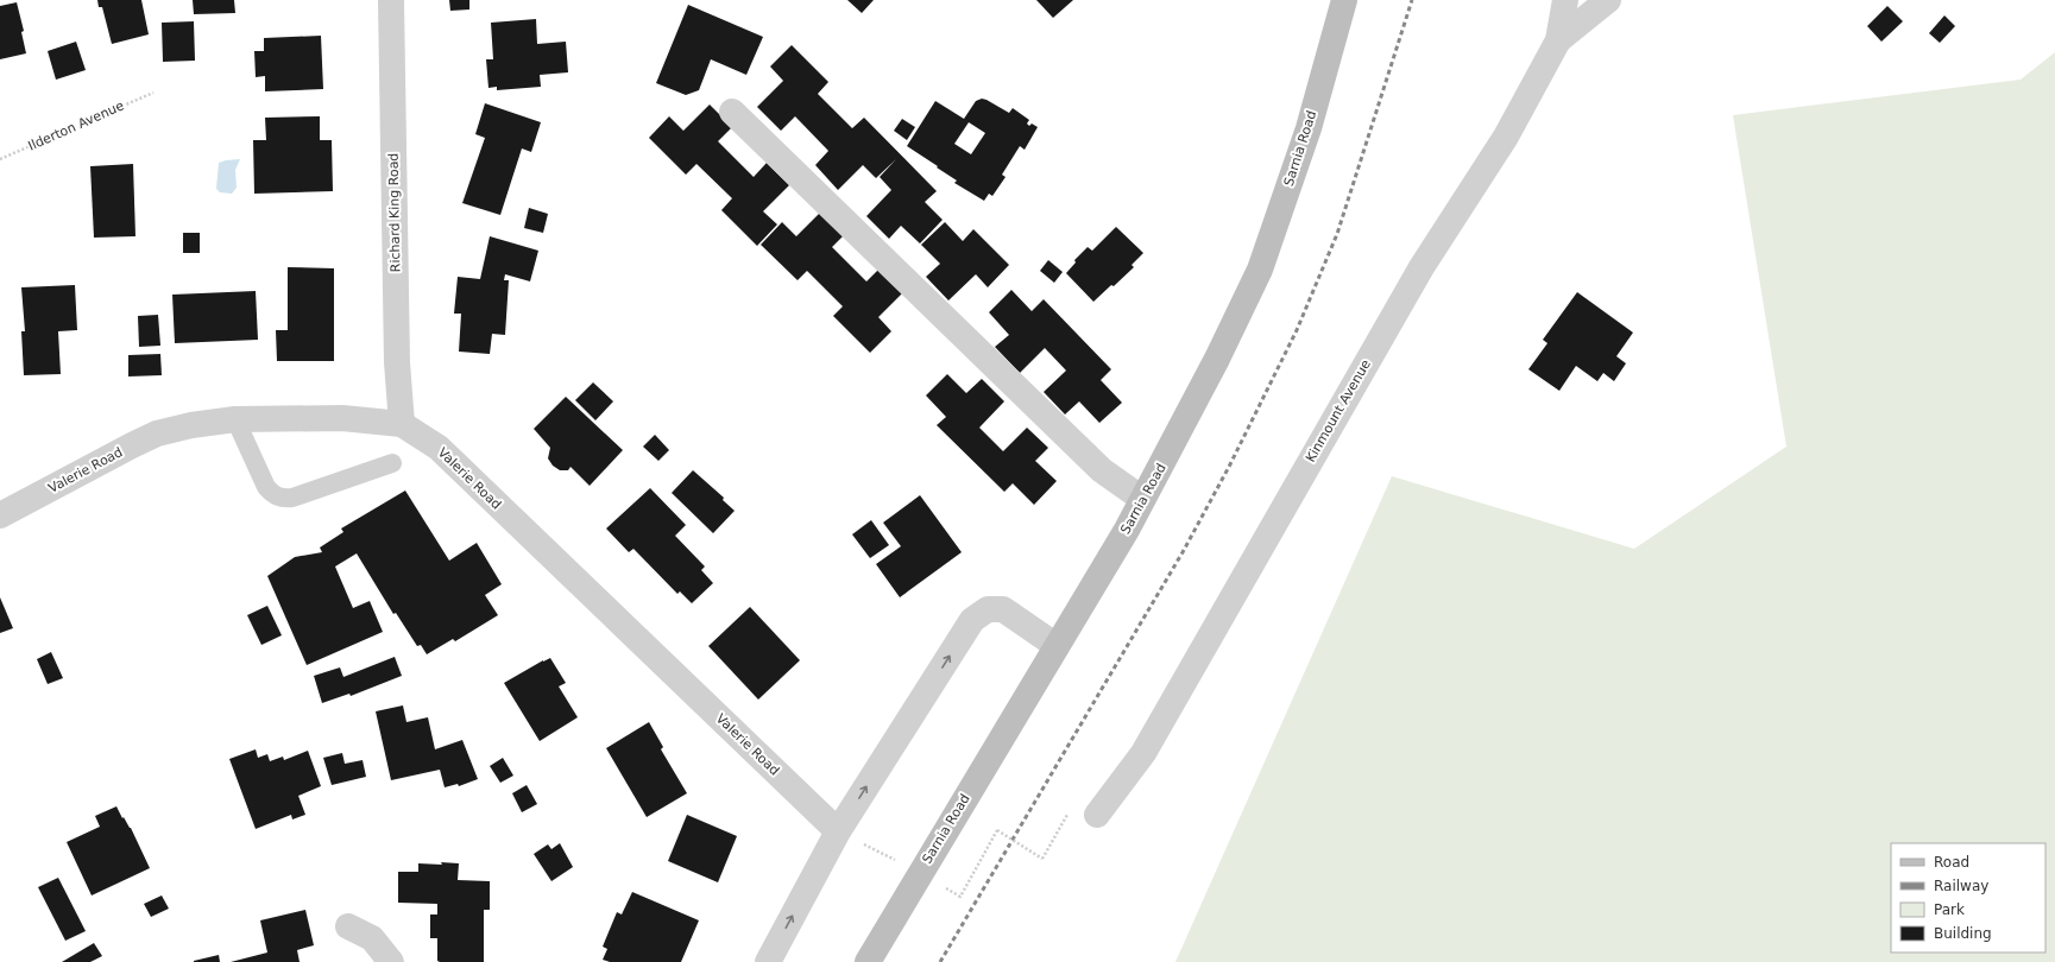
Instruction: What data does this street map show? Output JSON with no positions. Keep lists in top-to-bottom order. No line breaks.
{"streets":{"main road":["Sarnia Road"],"street":["Richard King Road","Kinmount Avenue","Valerie Road"],"path":["Ilderton Avenue"]},"crossings":[["Richard King Road","Valerie Road"]],"legend":["Road","Railway","Park","Building"]}
